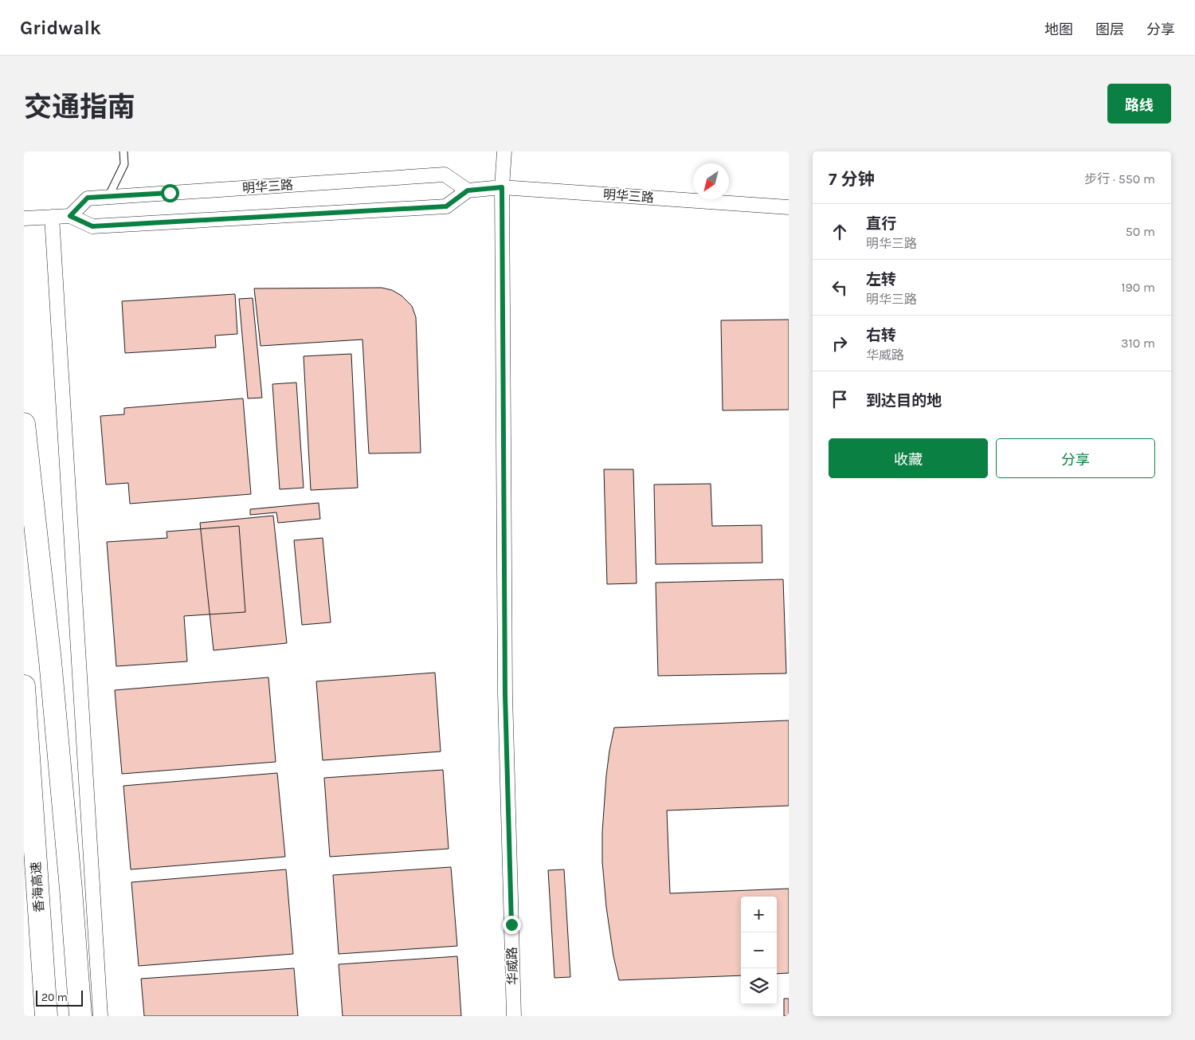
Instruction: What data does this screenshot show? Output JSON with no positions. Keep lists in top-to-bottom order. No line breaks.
{"streets":{"highway":["香海高速"],"street":["明华三路","华威路"]},"crossings":[["明华三路","华威路"]],"scale_bar":"20 m","north":"bottom left","page":{"header":"Gridwalk","nav":["地图","图层","分享"],"title":"交通指南","buttons":["路线",["收藏","分享"]],"heading":["7 分钟","步行 · 550 m"],"list":[["直行","明华三路","50 m"],["左转","明华三路","190 m"],["右转","华威路","310 m"],"到达目的地"],"map_buttons":["+","−"],"scale":"20 m"}}
